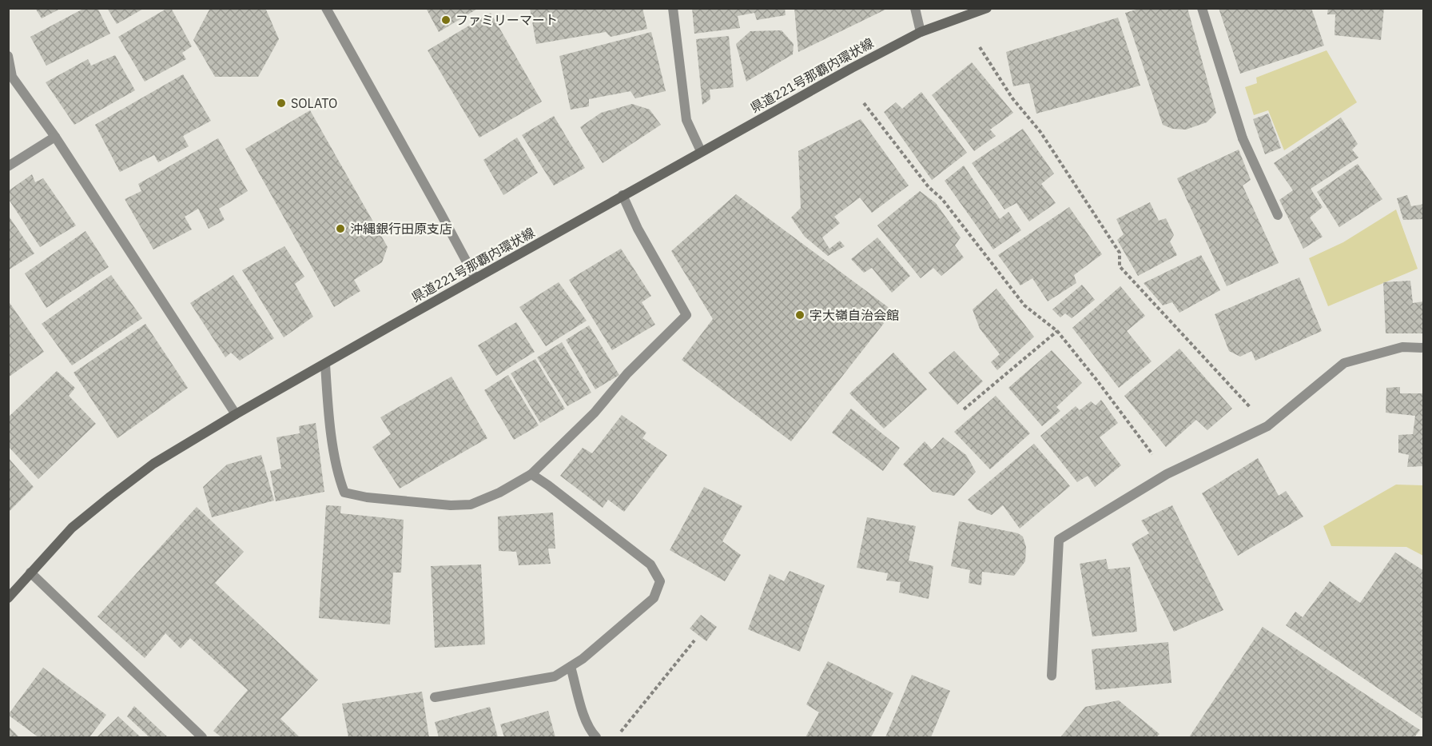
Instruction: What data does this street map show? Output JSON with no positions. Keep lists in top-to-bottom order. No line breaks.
{"streets":{"main road":["県道221号那覇内環状線"]},"places":["ファミリーマート","SOLATO","沖縄銀行田原支店","字大嶺自治会館"]}
